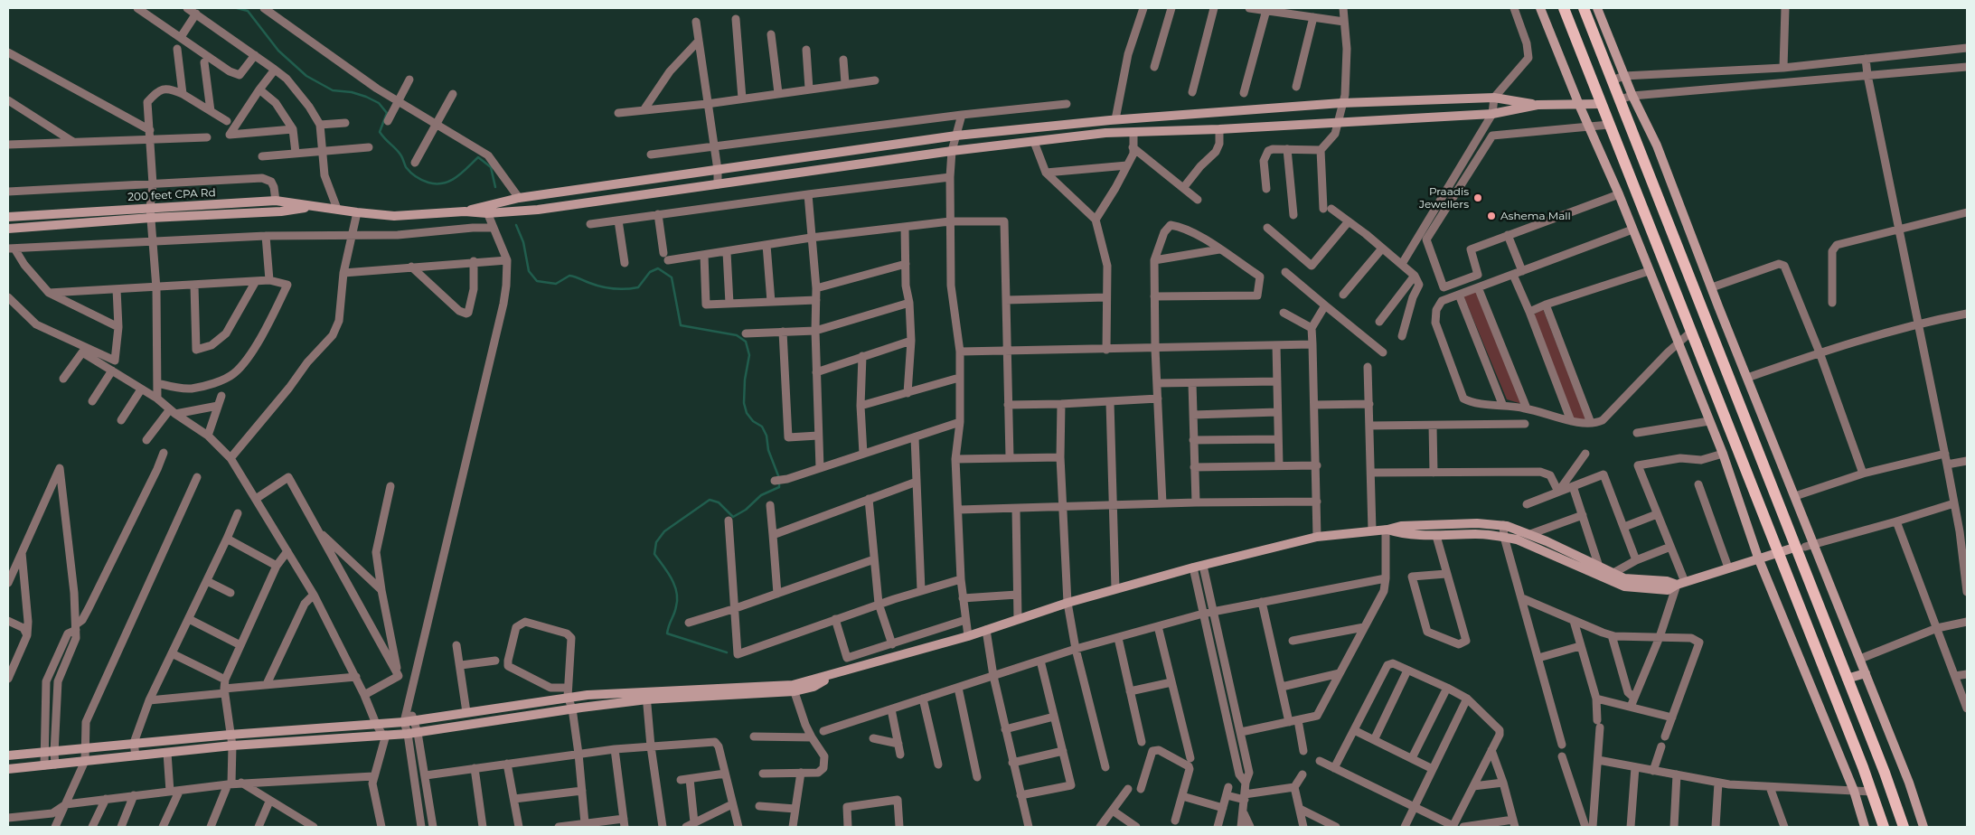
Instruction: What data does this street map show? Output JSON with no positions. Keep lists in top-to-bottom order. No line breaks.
{"streets":{"street":["200 feet CPA Rd"]},"places":["Praadis Jewellers","Ashema Mall"]}
